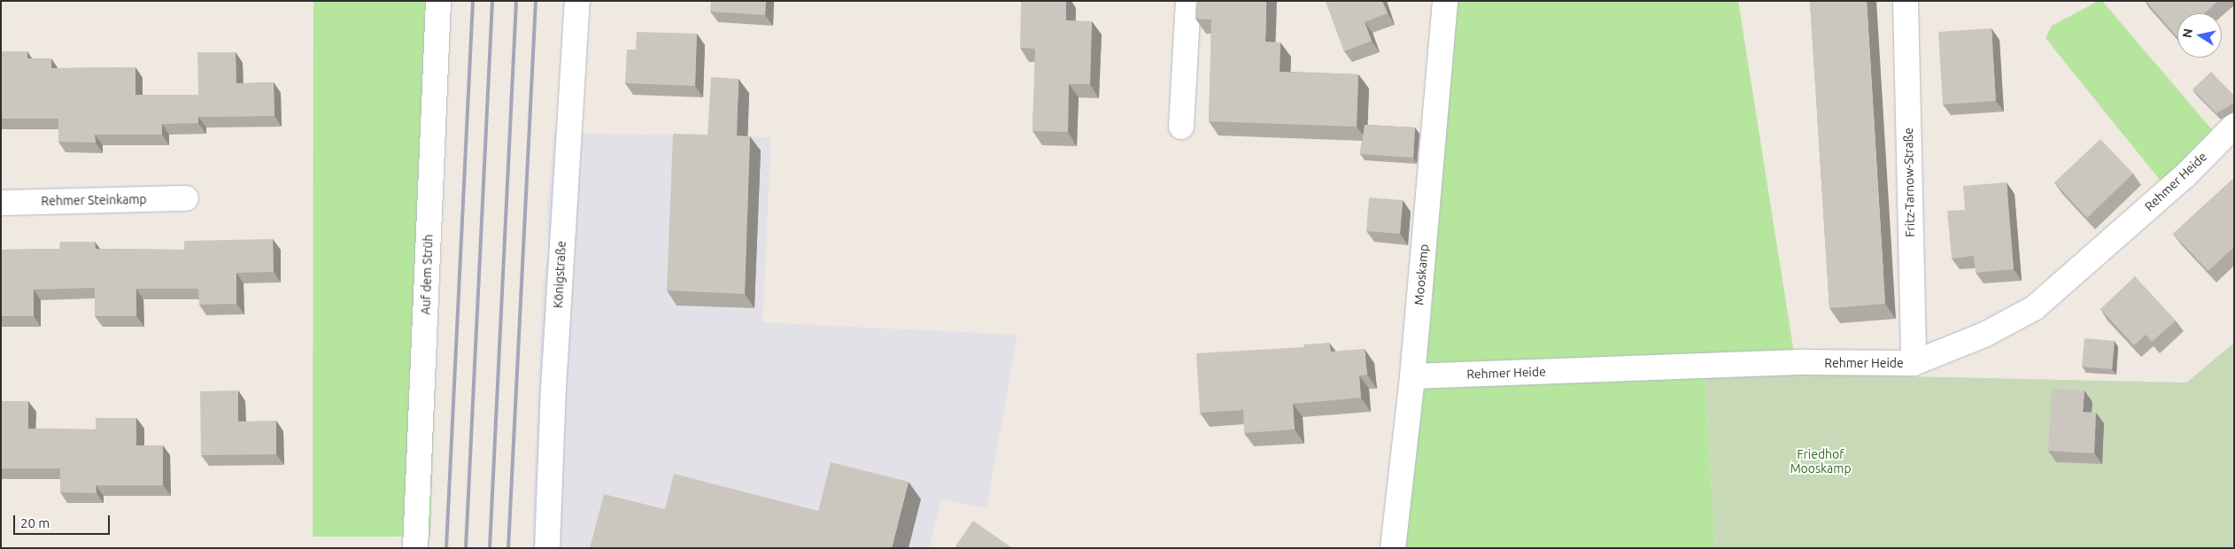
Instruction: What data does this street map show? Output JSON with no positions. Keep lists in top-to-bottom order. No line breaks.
{"streets":{"street":["Rehmer Heide","Fritz-Tarnow-Straße","Rehmer Steinkamp","Auf dem Strüh","Königstraße","Mooskamp"]},"crossings":[["Rehmer Heide","Fritz-Tarnow-Straße"],["Rehmer Heide","Mooskamp"]],"parks":["Friedhof Mooskamp"],"scale_bar":"20 m","north":"left"}
